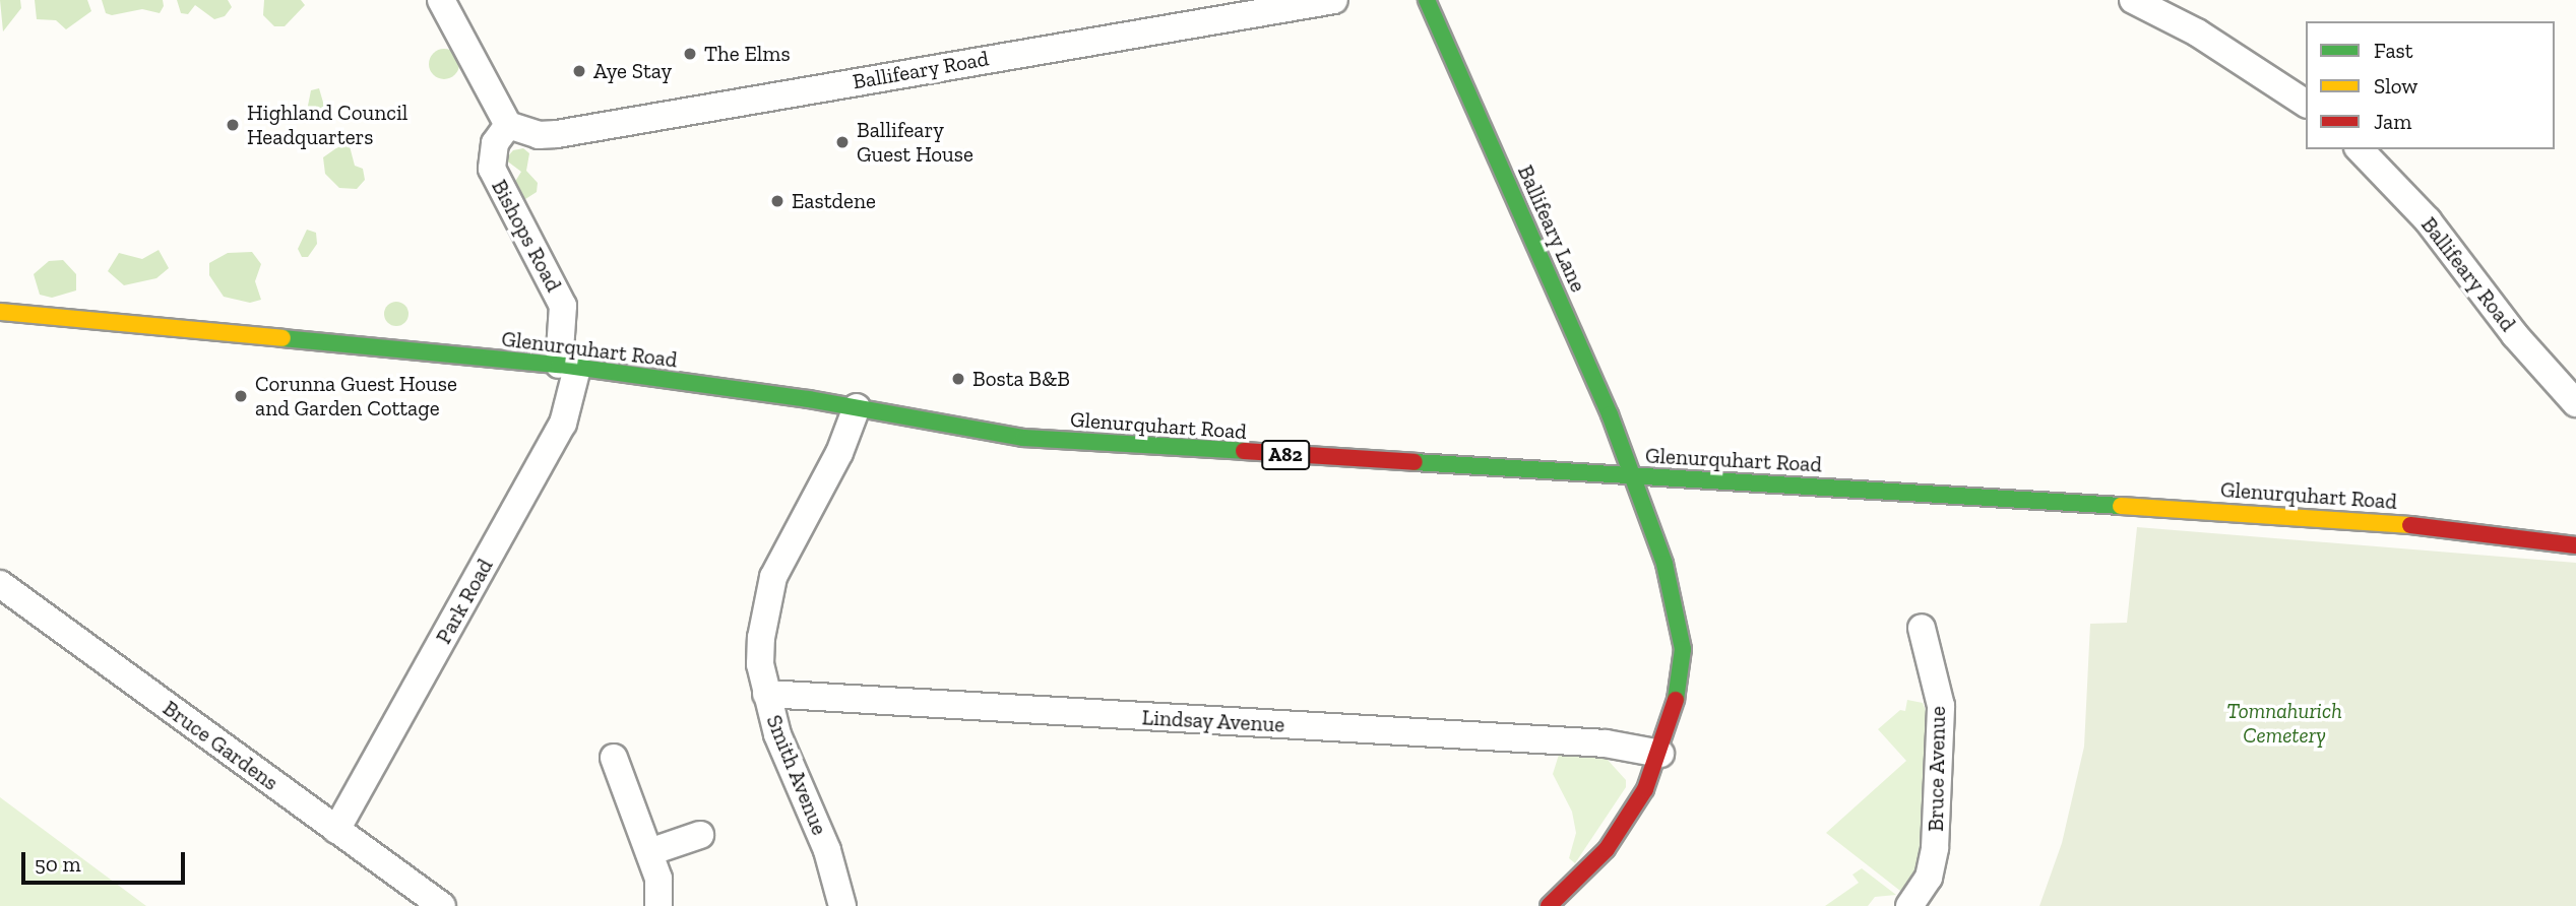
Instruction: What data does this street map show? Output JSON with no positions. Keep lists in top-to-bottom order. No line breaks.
{"streets":{"main road":["Ballifeary Lane","Glenurquhart Road","A82"],"street":["Ballifeary Road","Bishops Road","Park Road","Lindsay Avenue","Bruce Gardens","Bruce Avenue","Smith Avenue"]},"crossings":[["Ballifeary Road","Bishops Road"],["Ballifeary Lane","Glenurquhart Road"],["Ballifeary Lane","Lindsay Avenue"],["Bishops Road","Glenurquhart Road"],["Bishops Road","Park Road"],["Glenurquhart Road","Park Road"],["Glenurquhart Road","Smith Avenue"],["Park Road","Bruce Gardens"],["Lindsay Avenue","Smith Avenue"]],"parks":["Tomnahurich Cemetery"],"places":["The Elms","Aye Stay","Highland Council Headquarters","Ballifeary Guest House","Eastdene","Bosta B&B","Corunna Guest House and Garden Cottage"],"legend":["Fast","Slow","Jam"],"scale_bar":"50 m"}
